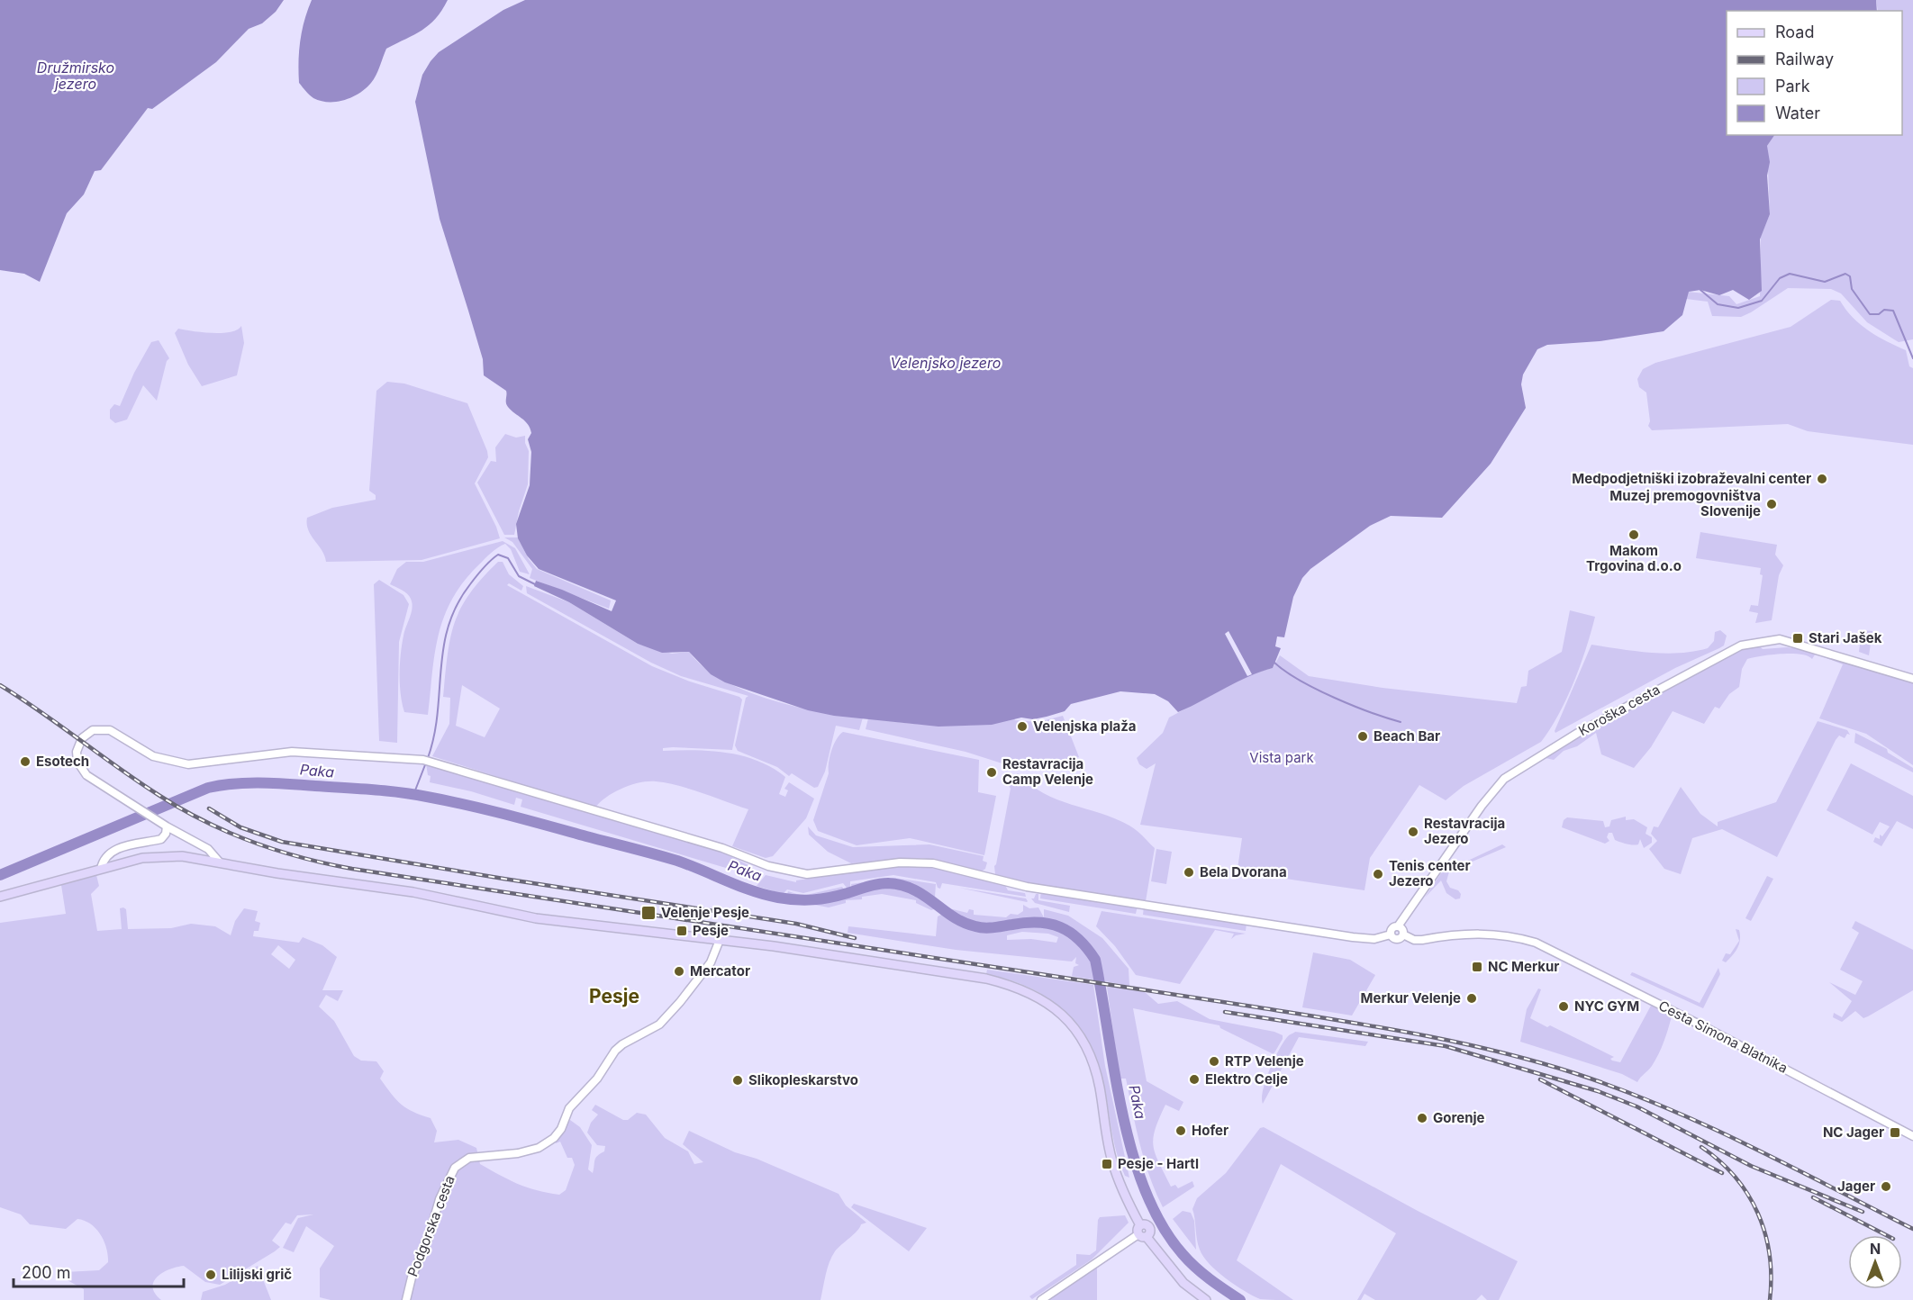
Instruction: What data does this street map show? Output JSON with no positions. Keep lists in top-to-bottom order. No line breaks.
{"streets":{"street":["Koroška cesta","Cesta Simona Blatnika","Podgorska cesta"]},"crossings":[["Koroška cesta","Cesta Simona Blatnika"]],"districts":["Pesje"],"water":["Družmirsko jezero","Velenjsko jezero","Paka"],"parks":["Vista park"],"places":{"other":["Medpodjetniški izobraževalni center","Muzej premogovništva Slovenije","Makom Trgovina d.o.o","Velenjska plaža","Beach Bar","Esotech","Restavracija Camp Velenje","Restavracija Jezero","Bela Dvorana","Tenis center Jezero","Mercator","Merkur Velenje","NYC GYM","RTP Velenje","Elektro Celje","Slikopleskarstvo","Gorenje","Hofer","Jager","Lilijski grič"],"transit":["Stari Jašek","Velenje Pesje","Pesje","NC Merkur","NC Jager","Pesje - Hartl"]},"legend":["Road","Railway","Park","Water"],"scale_bar":"200 m","north":"top"}
